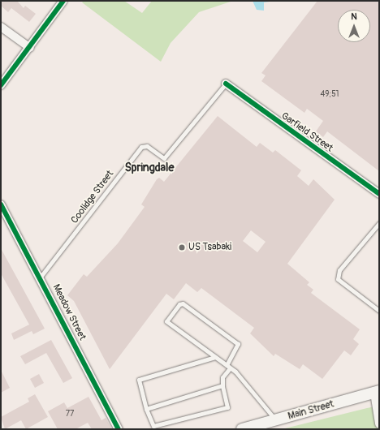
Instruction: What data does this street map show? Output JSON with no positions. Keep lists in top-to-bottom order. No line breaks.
{"streets":{"main road":["Main Street"],"street":["Garfield Street","Meadow Street"],"lane":["Coolidge Street"]},"crossings":[["Garfield Street","Coolidge Street"],["Coolidge Street","Meadow Street"]],"districts":["Springdale"],"places":["US Tsabaki"],"house_numbers":["49;51","77"],"north":"top"}
